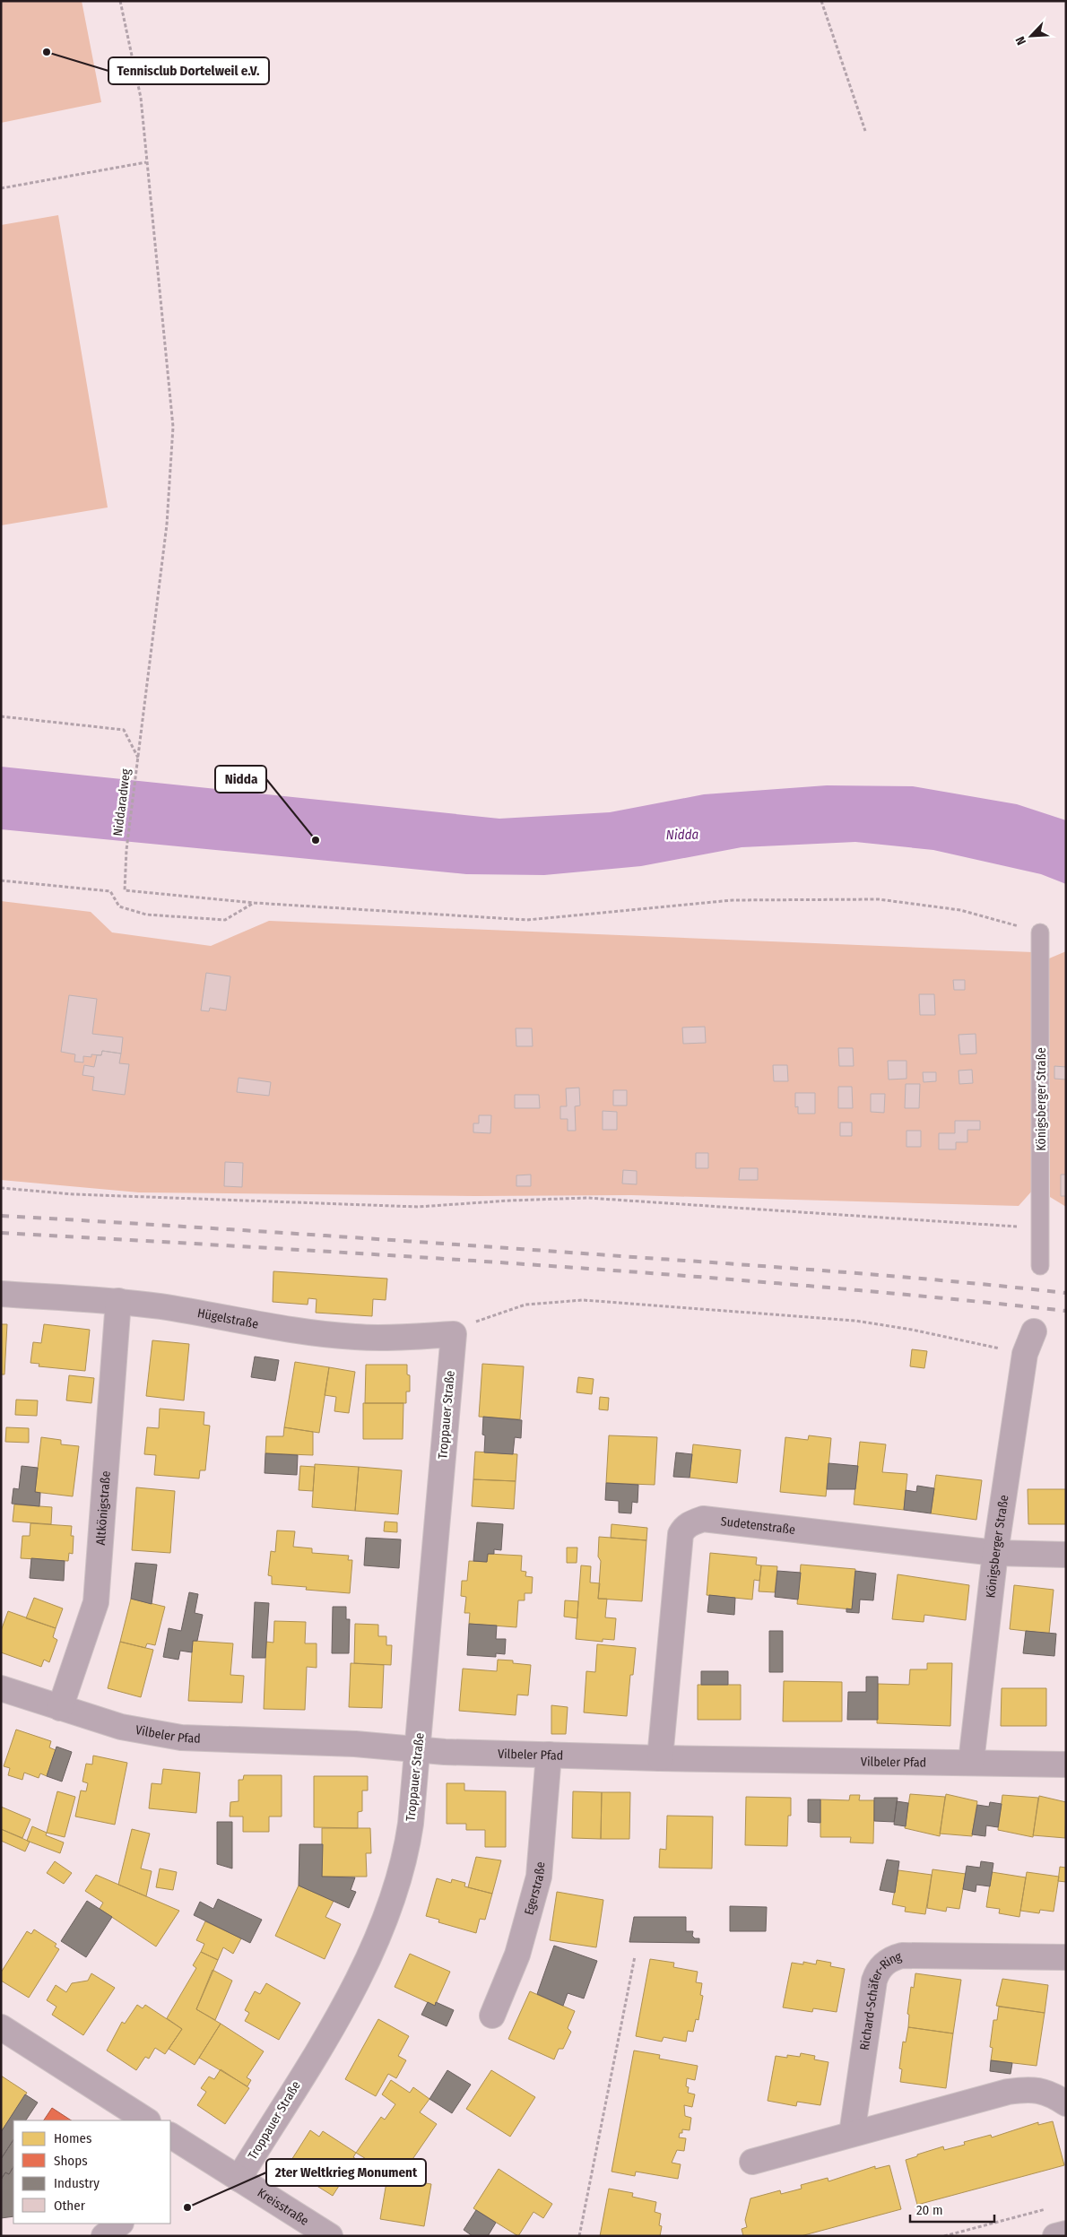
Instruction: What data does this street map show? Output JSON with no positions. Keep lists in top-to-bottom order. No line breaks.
{"streets":{"street":["Königsberger Straße","Hügelstraße","Troppauer Straße","Altkönigstraße","Sudetenstraße","Vilbeler Pfad","Egerstraße","Richard-Schäfer-Ring","Kreisstraße"],"path":["Niddaradweg"]},"crossings":[["Königsberger Straße","Sudetenstraße"],["Königsberger Straße","Vilbeler Pfad"],["Hügelstraße","Troppauer Straße"],["Hügelstraße","Altkönigstraße"],["Troppauer Straße","Vilbeler Pfad"],["Troppauer Straße","Kreisstraße"],["Altkönigstraße","Vilbeler Pfad"],["Sudetenstraße","Vilbeler Pfad"],["Vilbeler Pfad","Egerstraße"]],"water":["Nidda"],"places":["Tennisclub Dortelweil e.V.","Nidda","2ter Weltkrieg Monument"],"legend":["Homes","Shops","Industry","Other"],"scale_bar":"20 m","north":"bottom left"}
